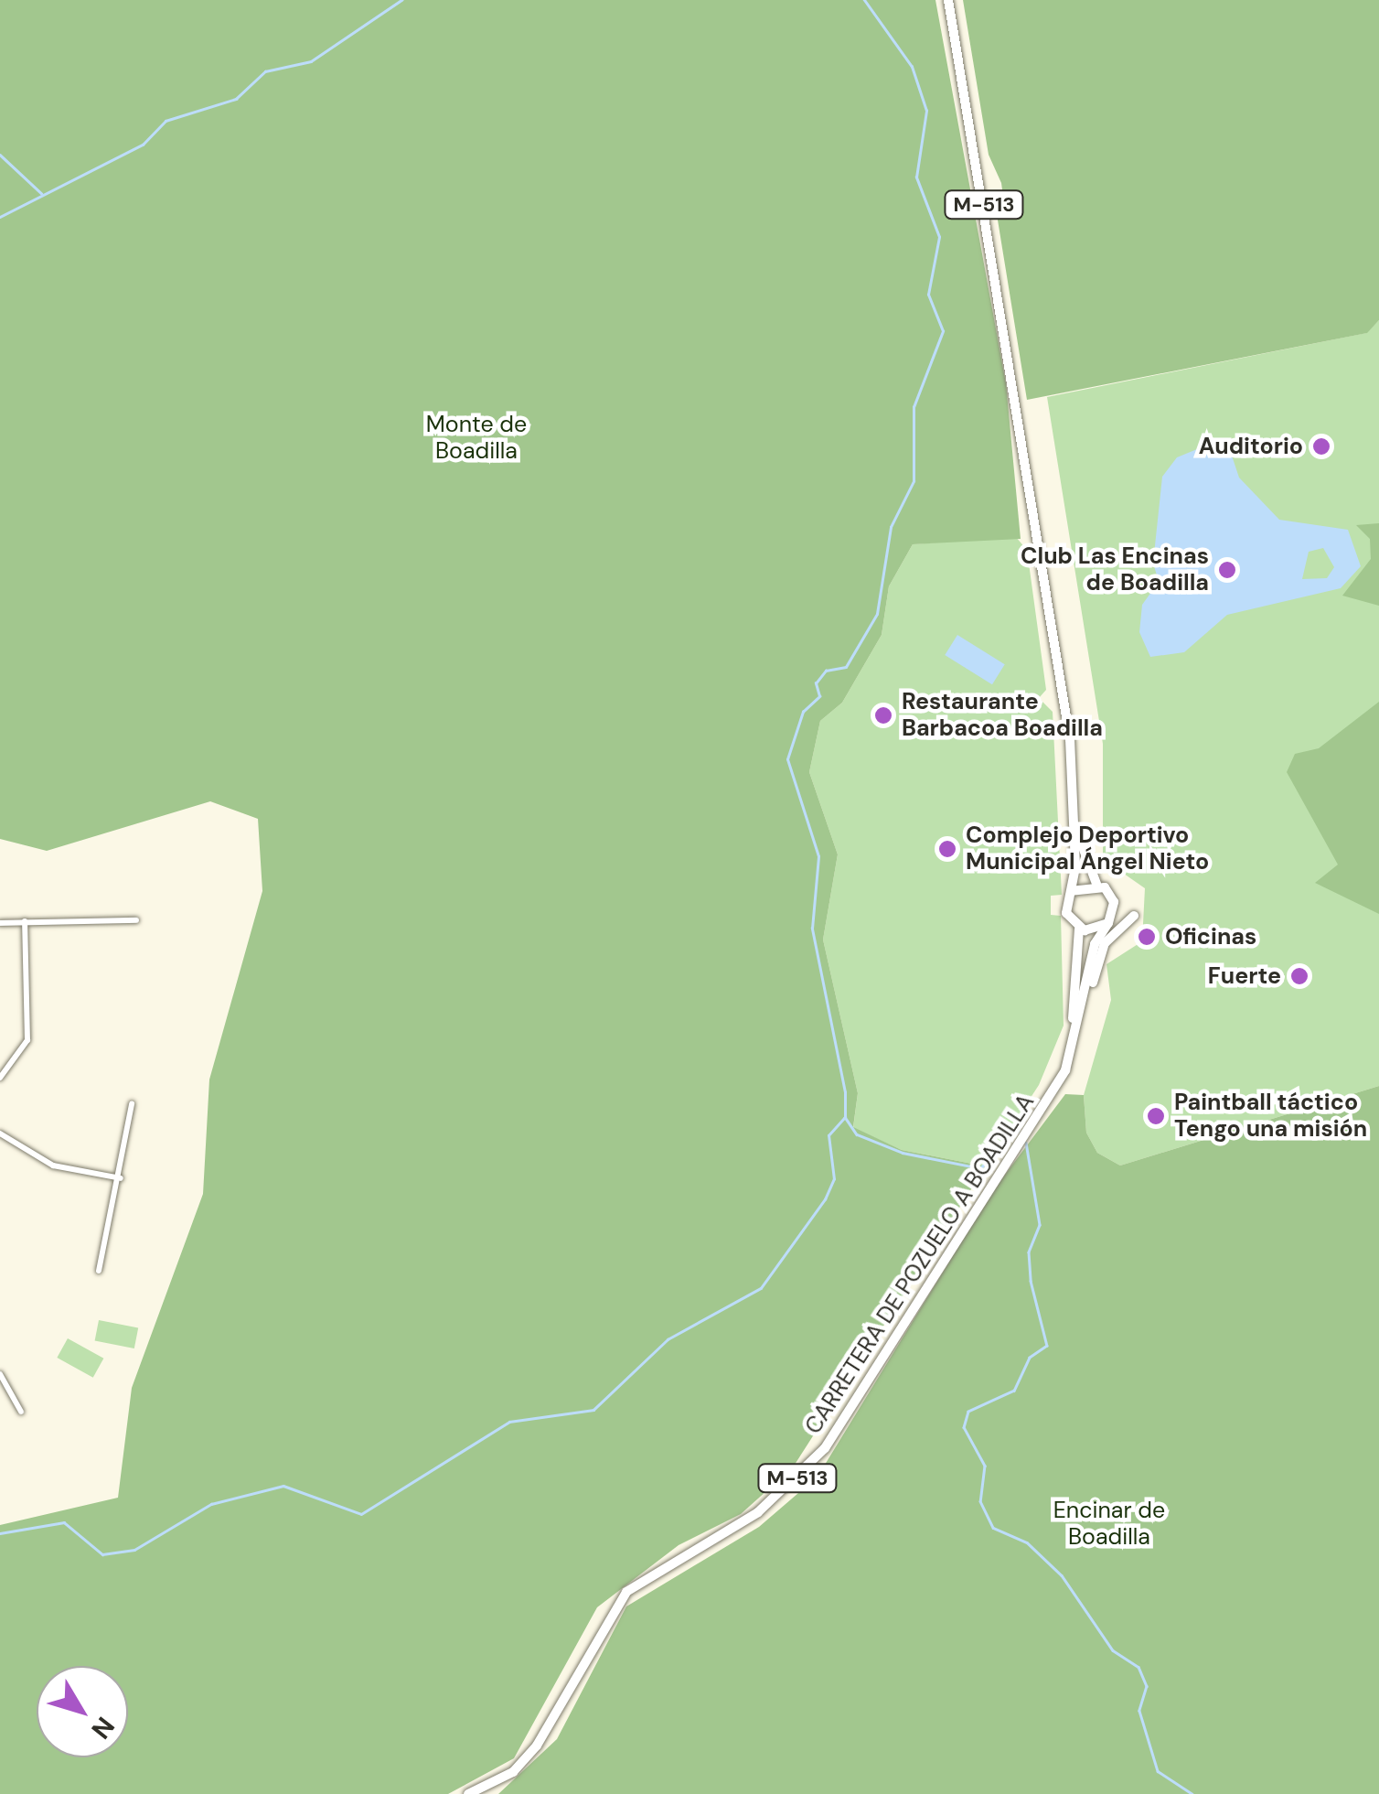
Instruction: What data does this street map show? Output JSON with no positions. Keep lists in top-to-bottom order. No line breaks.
{"streets":{"main road":["M-513","CARRETERA DE POZUELO A BOADILLA"]},"crossings":[["M-513","CARRETERA DE POZUELO A BOADILLA"]],"parks":["Monte de Boadilla","Encinar de Boadilla"],"places":["Auditorio","Club Las Encinas de Boadilla","Restaurante Barbacoa Boadilla","Complejo Deportivo Municipal Ángel Nieto","Oficinas","Fuerte","Paintball táctico Tengo una misión"],"north":"bottom right"}
